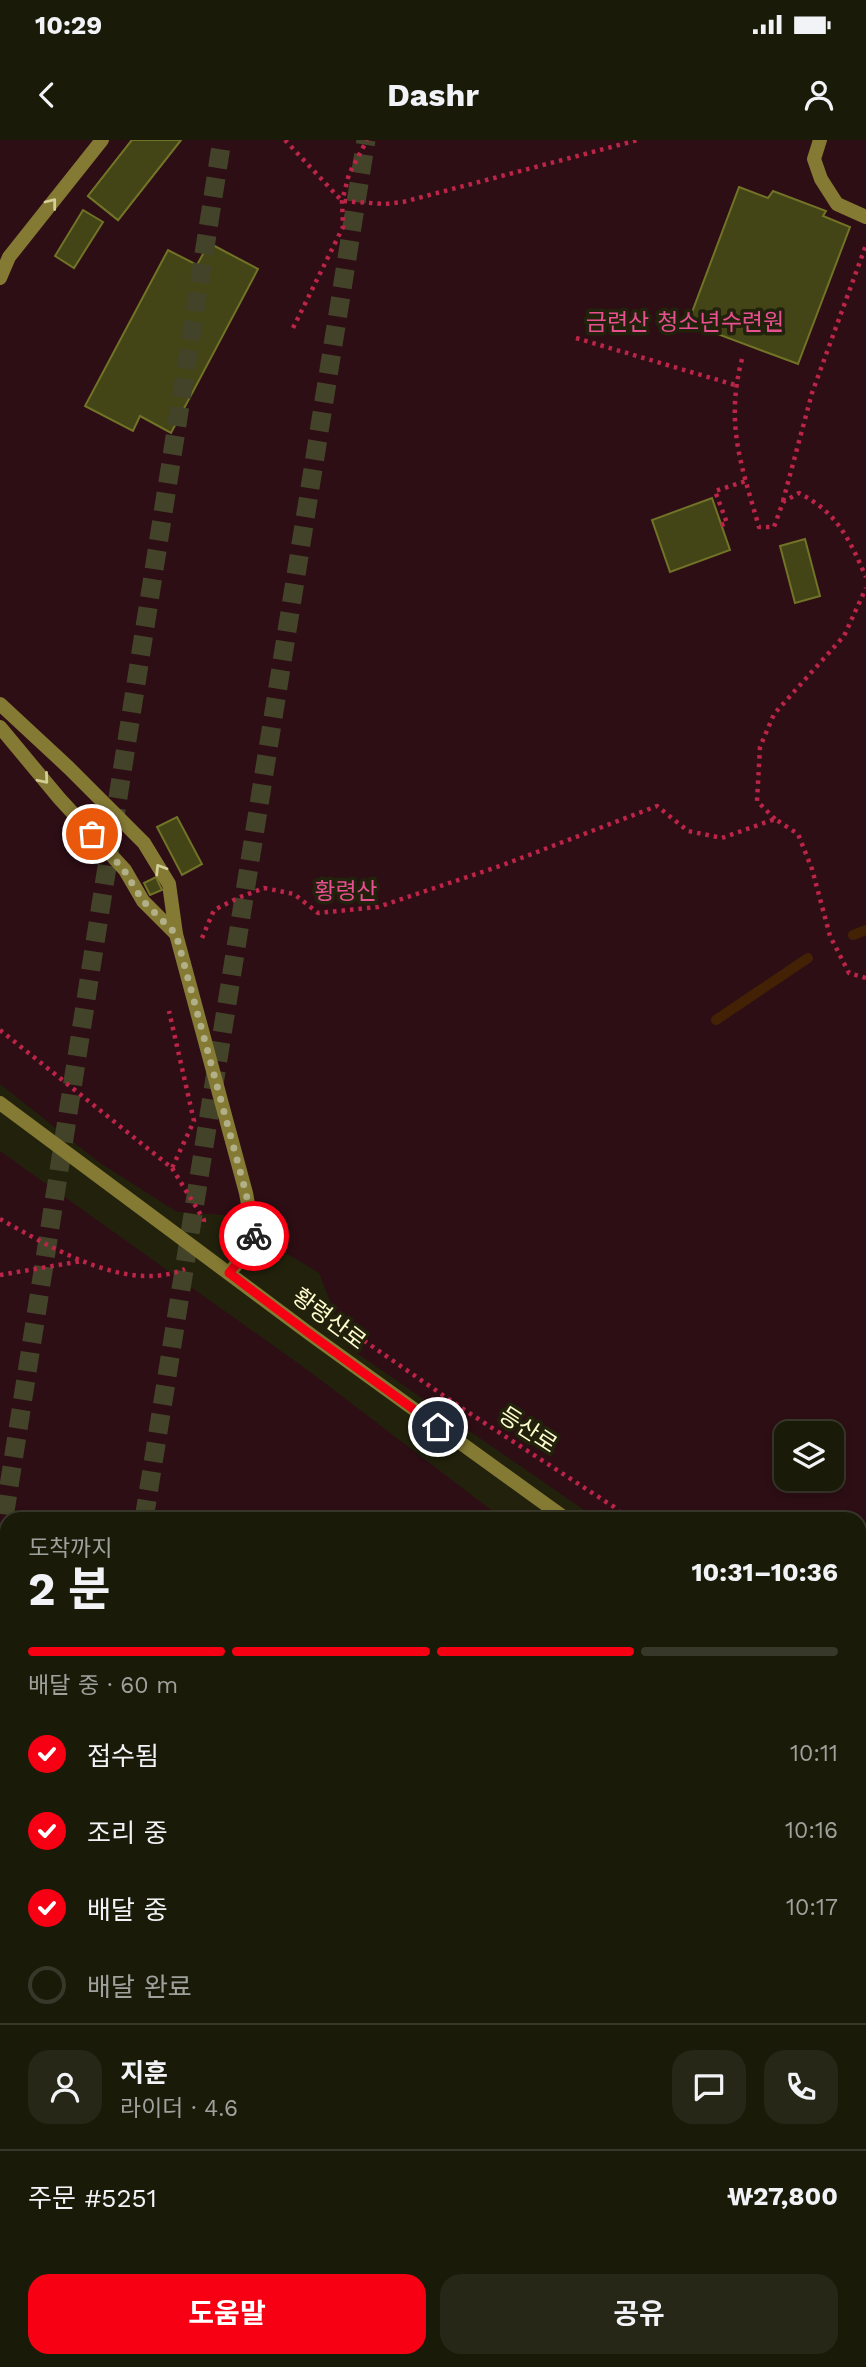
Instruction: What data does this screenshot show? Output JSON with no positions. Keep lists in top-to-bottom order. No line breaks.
{"streets":{"street":["황령산로"],"path":["등산로"]},"parks":["금련산 청소년수련원","황령산"],"page":{"status":"10:29","header":"Dashr","heading":["2 분","도착까지","10:31–10:36"],"panel":["지훈","라이더 · 4.6","주문 #5251","₩27,800"],"bar":"배달 중 · 60 m","list":[["접수됨","10:11"],["조리 중","10:16"],["배달 중","10:17"],"배달 완료"],"buttons":["도움말","공유"]}}
